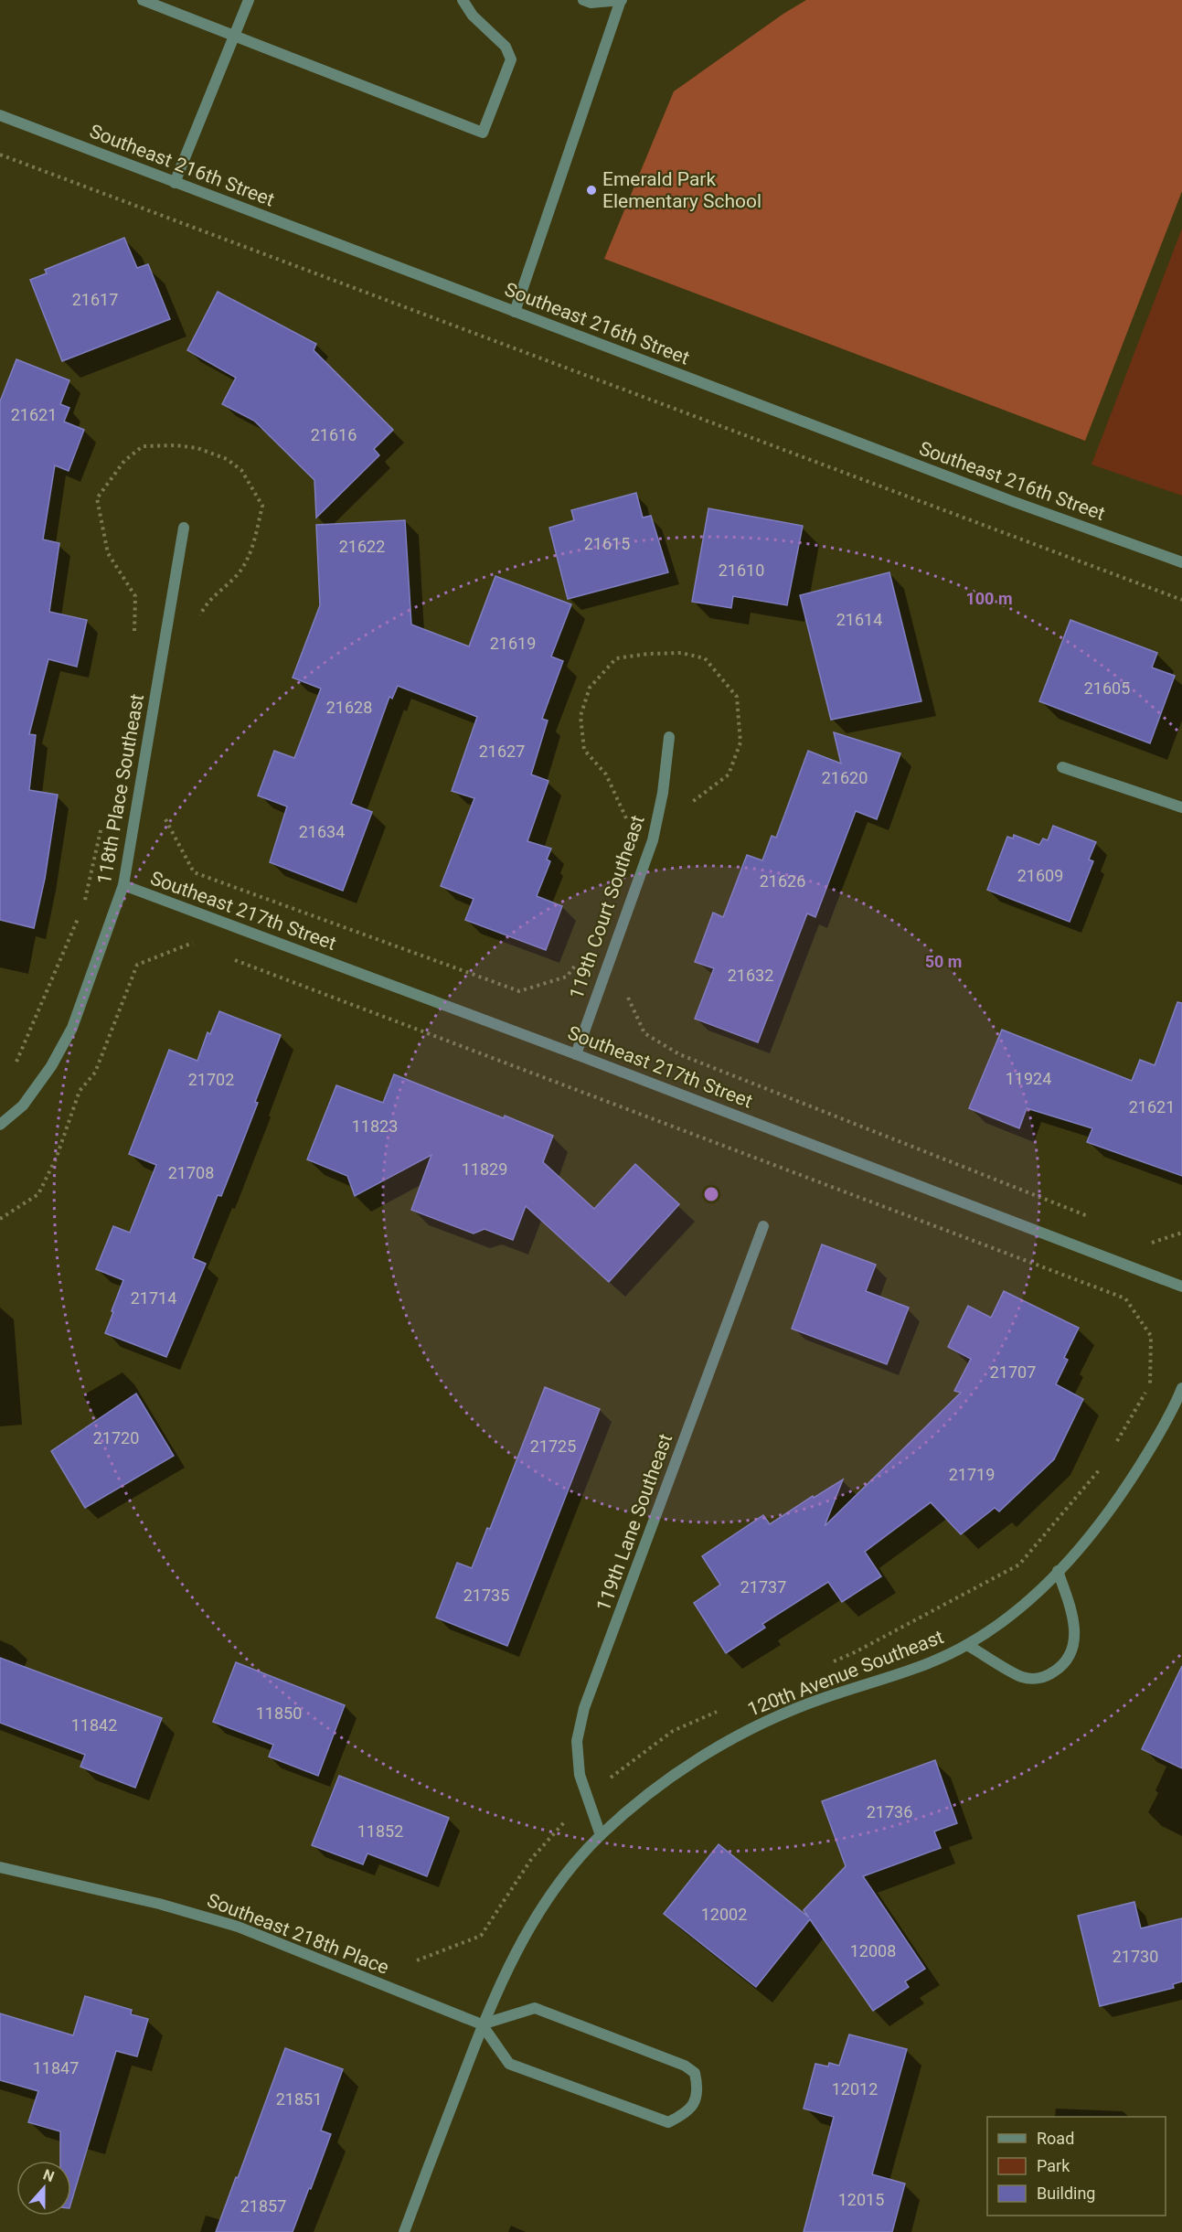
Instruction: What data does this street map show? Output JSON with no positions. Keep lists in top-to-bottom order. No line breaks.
{"streets":{"street":["Southeast 216th Street","118th Place Southeast","119th Court Southeast","Southeast 217th Street","119th Lane Southeast","120th Avenue Southeast","Southeast 218th Place"]},"crossings":[["118th Place Southeast","Southeast 217th Street"],["119th Court Southeast","Southeast 217th Street"],["119th Lane Southeast","120th Avenue Southeast"],["120th Avenue Southeast","Southeast 218th Place"]],"places":["Emerald Park Elementary School"],"house_numbers":["21617","21621","21616","21615","21622","21610","21614","21619","21605","21628","21627","21620","21634","21609","21626","21632","11924","21702","21621","11823","11829","21708","21714","21707","21720","21725","21719","21737","21735","11850","11842","21736","11852","12002","12008","21730","11847","12012","21851","12015","21857"],"legend":["Road","Park","Building"],"north":"top","rings":["100 m","50 m"]}
